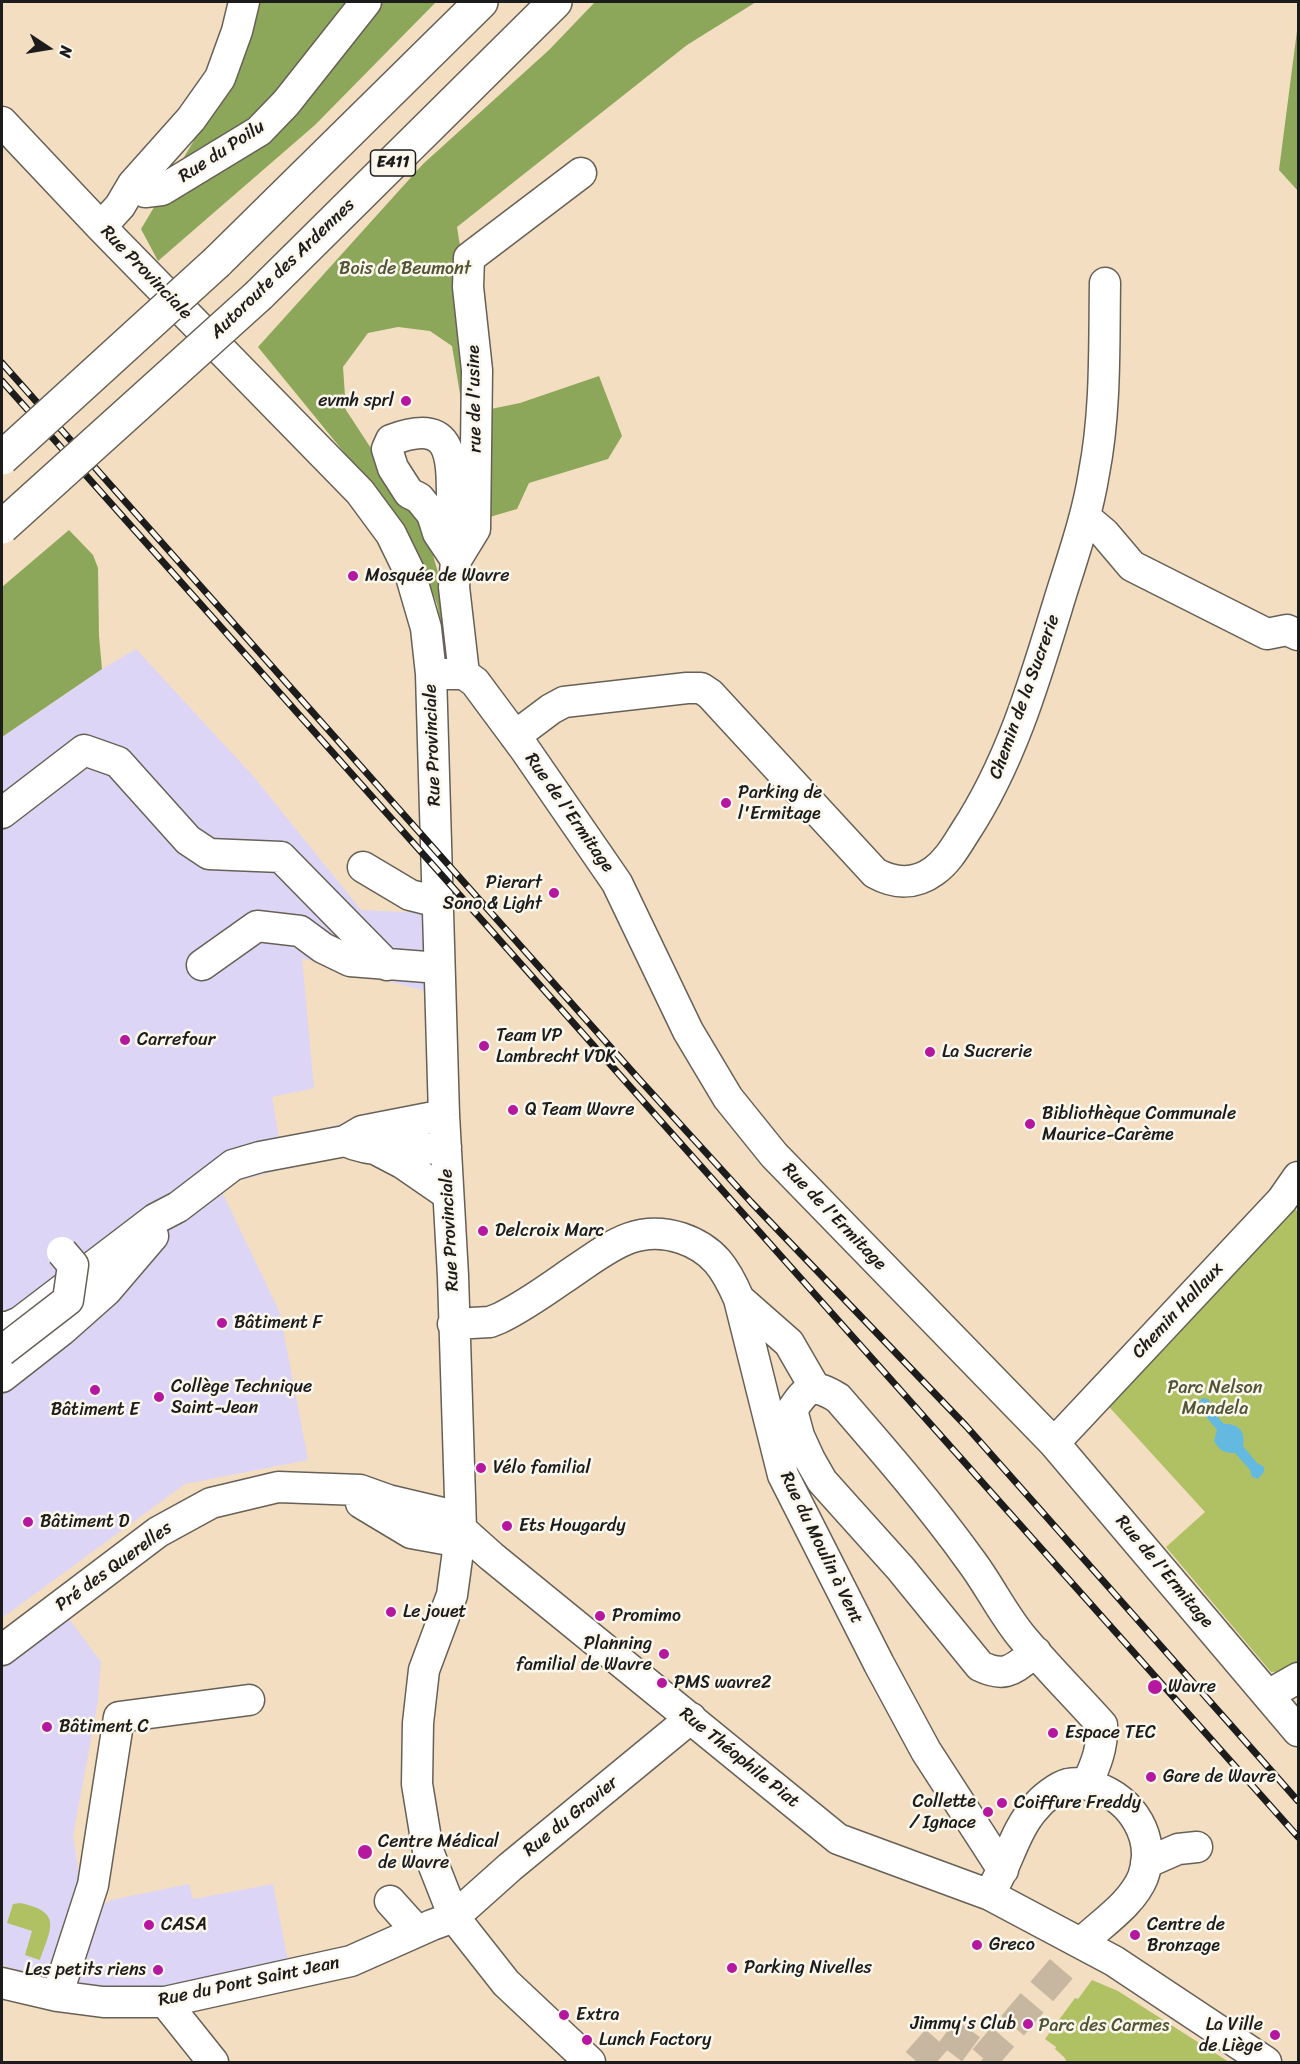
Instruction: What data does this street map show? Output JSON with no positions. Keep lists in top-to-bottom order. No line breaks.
{"streets":{"highway":["E411","Autoroute des Ardennes"],"street":["Rue du Poilu","Rue Provinciale","rue de l'usine","Chemin de la Sucrerie","Rue de l'Ermitage","Chemin Hallaux","Rue du Moulin à Vent","Pré des Querelles","Rue Théophile Piat","Rue du Gravier","Rue du Pont Saint Jean"]},"crossings":[["Rue Provinciale","Pré des Querelles"],["Rue Provinciale","Rue Théophile Piat"],["Rue Provinciale","Rue du Gravier"],["Rue Provinciale","Rue du Pont Saint Jean"],["rue de l'usine","Rue de l'Ermitage"],["Chemin de la Sucrerie","Rue de l'Ermitage"],["Rue de l'Ermitage","Chemin Hallaux"],["Rue du Moulin à Vent","Rue Théophile Piat"],["Pré des Querelles","Rue Théophile Piat"],["Rue Théophile Piat","Rue du Gravier"],["Rue du Gravier","Rue du Pont Saint Jean"]],"parks":["Bois de Beumont","Parc Nelson Mandela","Parc des Carmes"],"places":["evmh sprl","Mosquée de Wavre","Parking de l'Ermitage","Pierart Sono & Light","Carrefour","Team VP Lambrecht VDK","La Sucrerie","Q Team Wavre","Bibliothèque Communale Maurice-Carème","Delcroix Marc","Bâtiment F","Bâtiment E","Collège Technique Saint-Jean","Vélo familial","Bâtiment D","Ets Hougardy","Le jouet","Promimo","Planning familial de Wavre","PMS wavre2","Wavre","Bâtiment C","Espace TEC","Gare de Wavre","Coiffure Freddy","Collette / Ignace","Centre Médical de Wavre","CASA","Centre de Bronzage","Greco","Parking Nivelles","Les petits riens","Extra","Jimmy's Club","La Ville de Liège","Lunch Factory"],"north":"right"}
